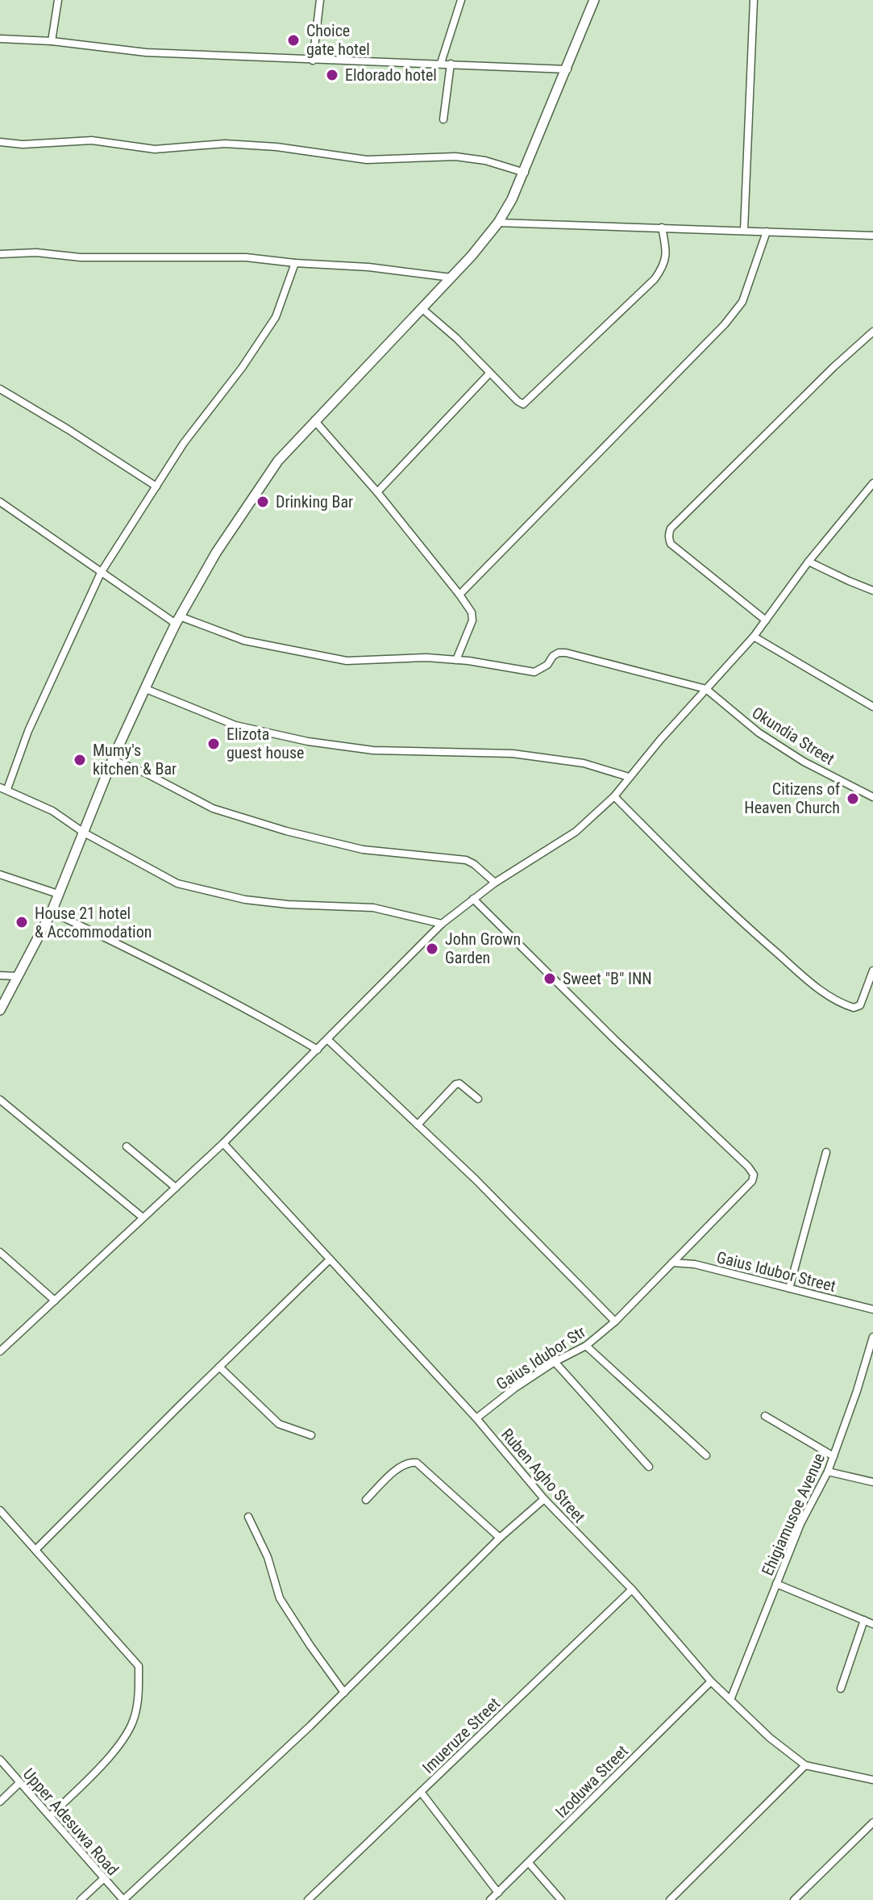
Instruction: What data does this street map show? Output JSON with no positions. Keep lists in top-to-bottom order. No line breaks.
{"streets":{"street":["Okundia Street","Gaius Idubor Street","Gaius Idubor Str","Ruben Agho Street","Ehigiamusoe Avenue","Imueruze Street","Izoduwa Street","Upper Adesuwa Road"]},"crossings":[["Gaius Idubor Street","Gaius Idubor Str"],["Gaius Idubor Str","Ruben Agho Street"],["Ruben Agho Street","Ehigiamusoe Avenue"],["Ruben Agho Street","Imueruze Street"],["Ruben Agho Street","Izoduwa Street"]],"places":["Choice gate hotel","Eldorado hotel","Drinking Bar","Elizota guest house","Mumy's kitchen & Bar","Citizens of Heaven Church","House 21 hotel & Accommodation","John Grown Garden","Sweet \"B\" INN"]}
